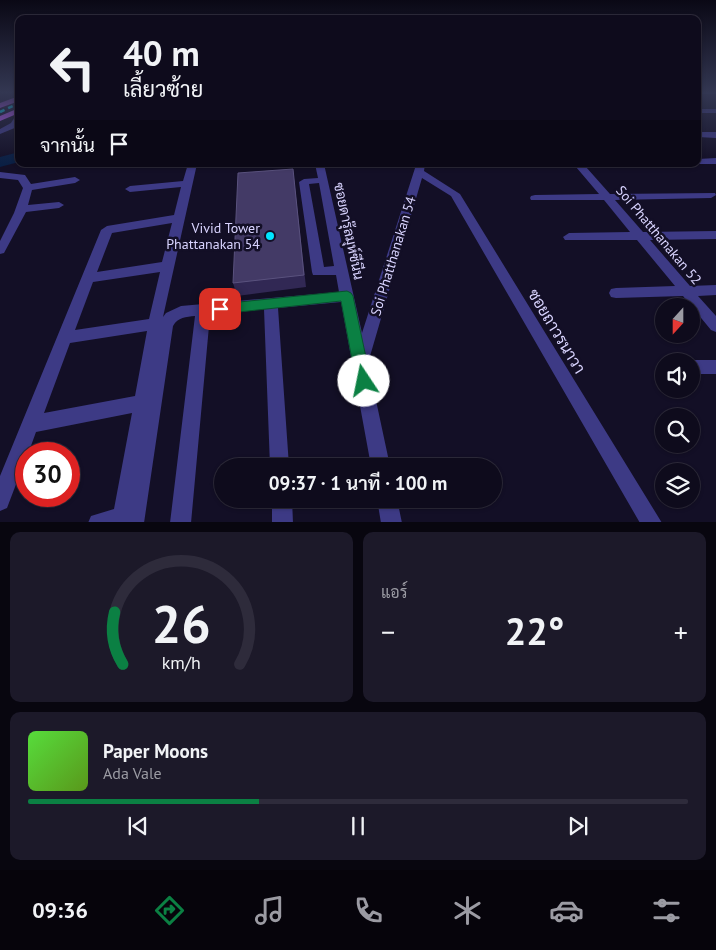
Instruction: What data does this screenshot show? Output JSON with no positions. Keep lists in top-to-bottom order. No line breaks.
{"streets":{"street":["ซอยดารุ๊ลมุห์ซีนีน","Soi Phatthanakan 52","Soi Phatthanakan 54","ซอยถาวรนาวา"]},"crossings":[["ซอยดารุ๊ลมุห์ซีนีน","Soi Phatthanakan 54"],["Soi Phatthanakan 54","ซอยถาวรนาวา"]],"places":["Vivid Tower Phattanakan 54"],"north":"bottom","page":{"turn":["40 m","เลี้ยวซ้าย"],"then":"จากนั้น","limit":"30","trip":"09:37 · 1 นาที · 100 m","tile":"แอร์","heat":["−","22°","+"],"song":["Paper Moons","Ada Vale"],"tabs":"09:36","gauge":["26","km/h"]}}
